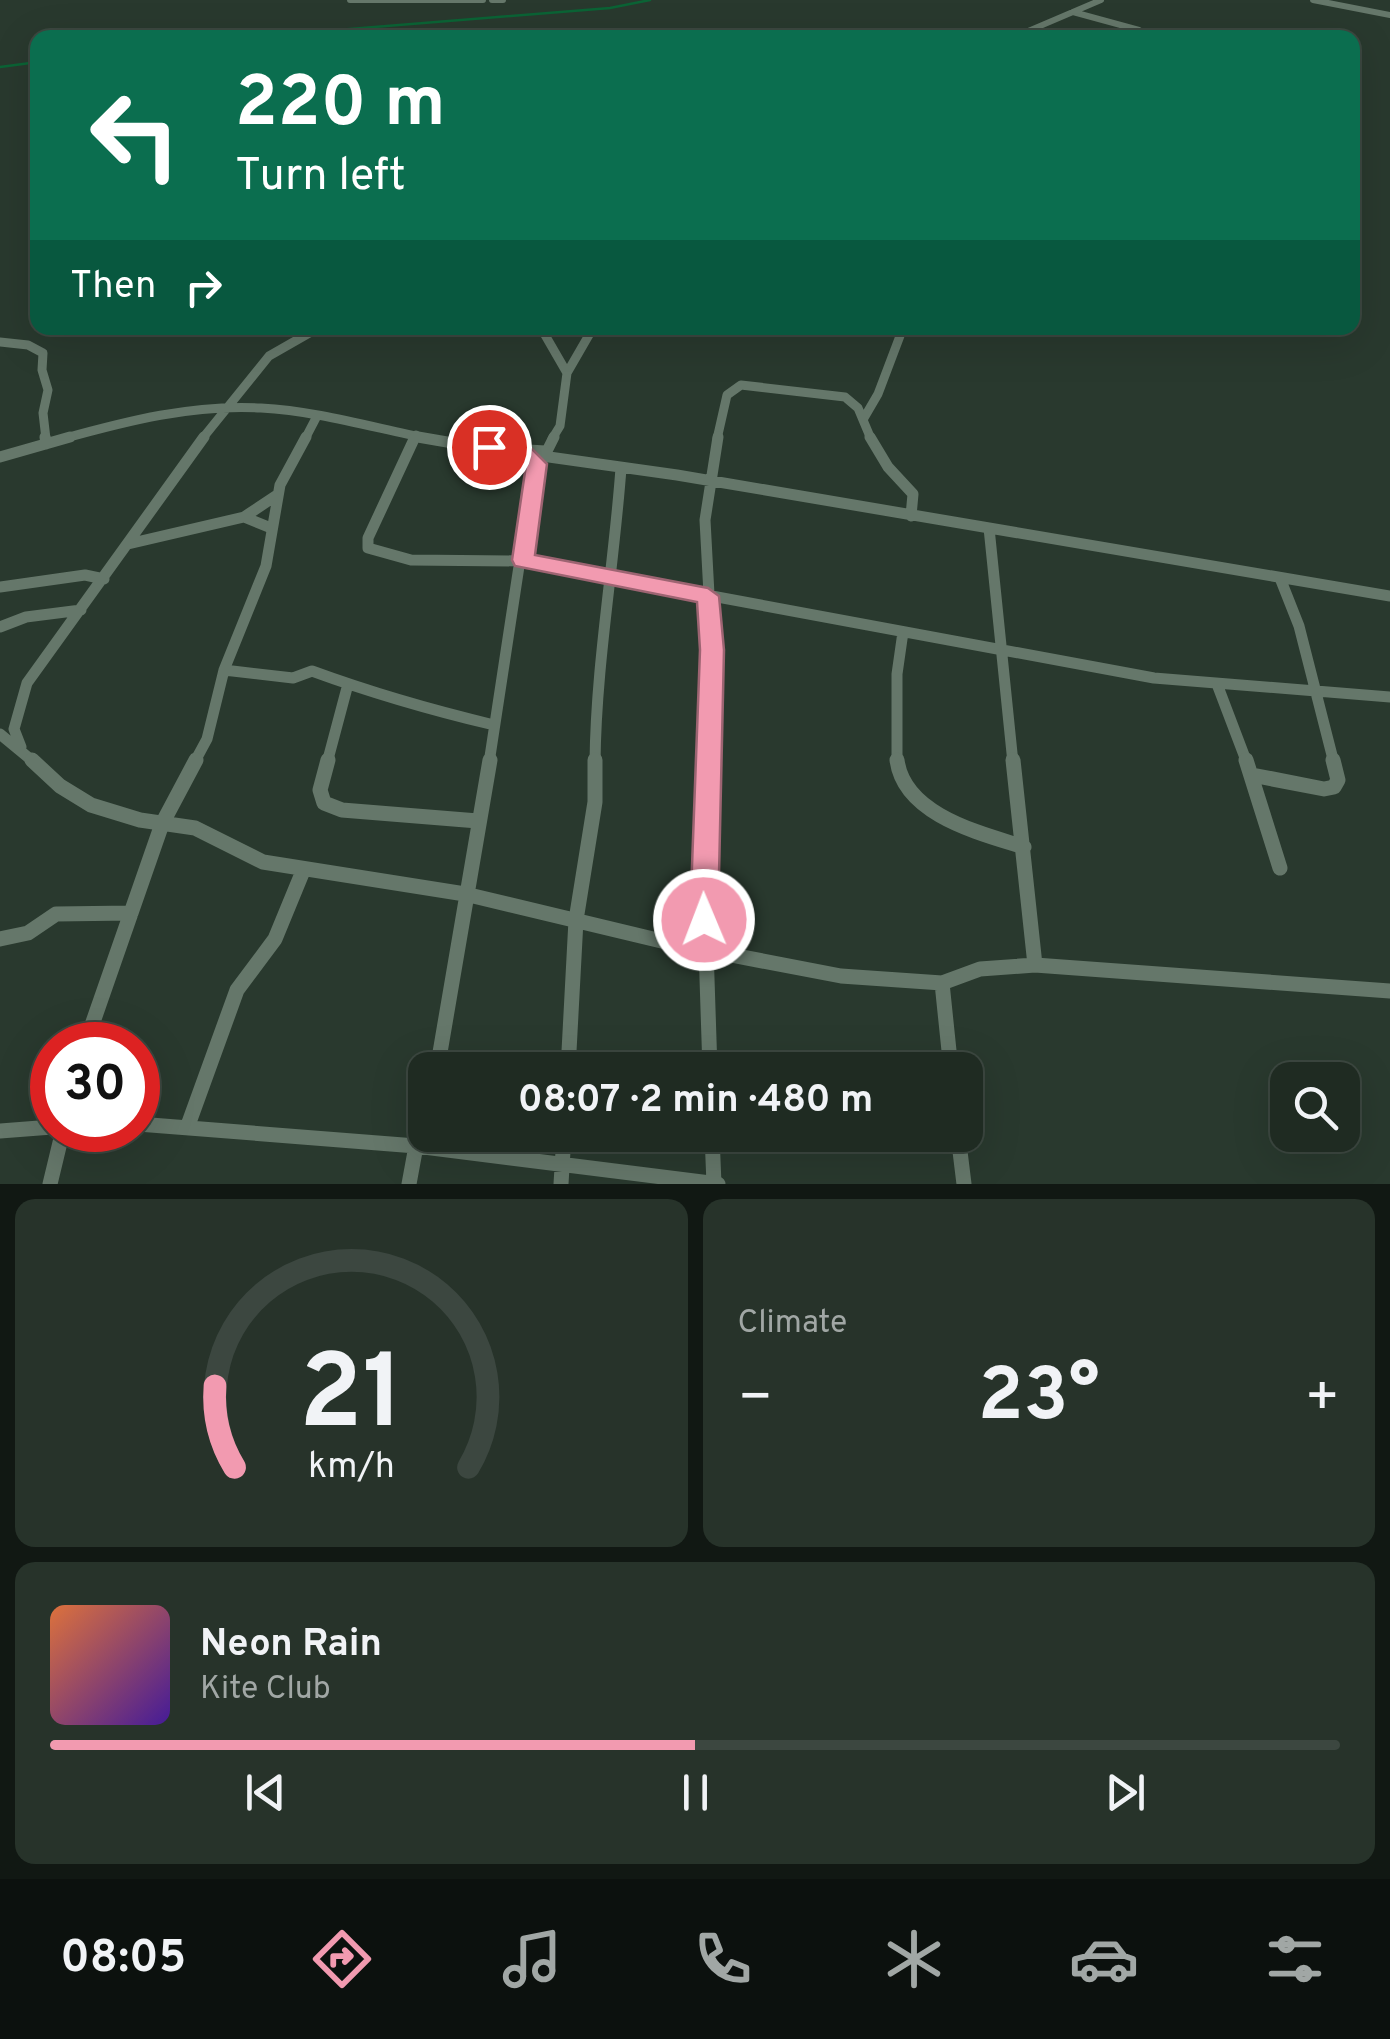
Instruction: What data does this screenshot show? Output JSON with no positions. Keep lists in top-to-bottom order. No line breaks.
{"page":{"turn":["220 m","Turn left"],"then":"Then","limit":"30","trip":"08:07 · 2 min · 480 m","tile":"Climate","heat":["−","23°","+"],"song":["Neon Rain","Kite Club"],"tabs":"08:05","gauge":["21","km/h"]}}
